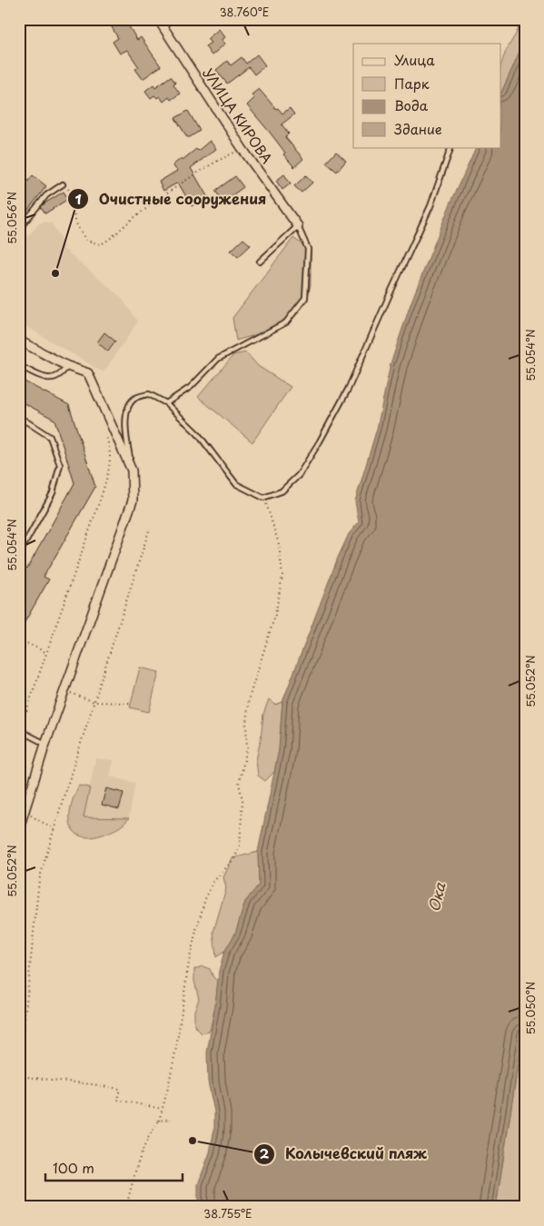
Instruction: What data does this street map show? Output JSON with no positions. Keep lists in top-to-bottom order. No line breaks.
{"streets":{"street":["УЛИЦА КИРОВА"]},"water":["Ока"],"places":["Очистные сооружения","Колычевский пляж"],"legend":["Улица","Парк","Вода","Здание"],"scale_bar":"100 m","coordinates":["38.760°E","55.056°N","55.054°N","55.052°N","55.050°N","38.755°E"]}
